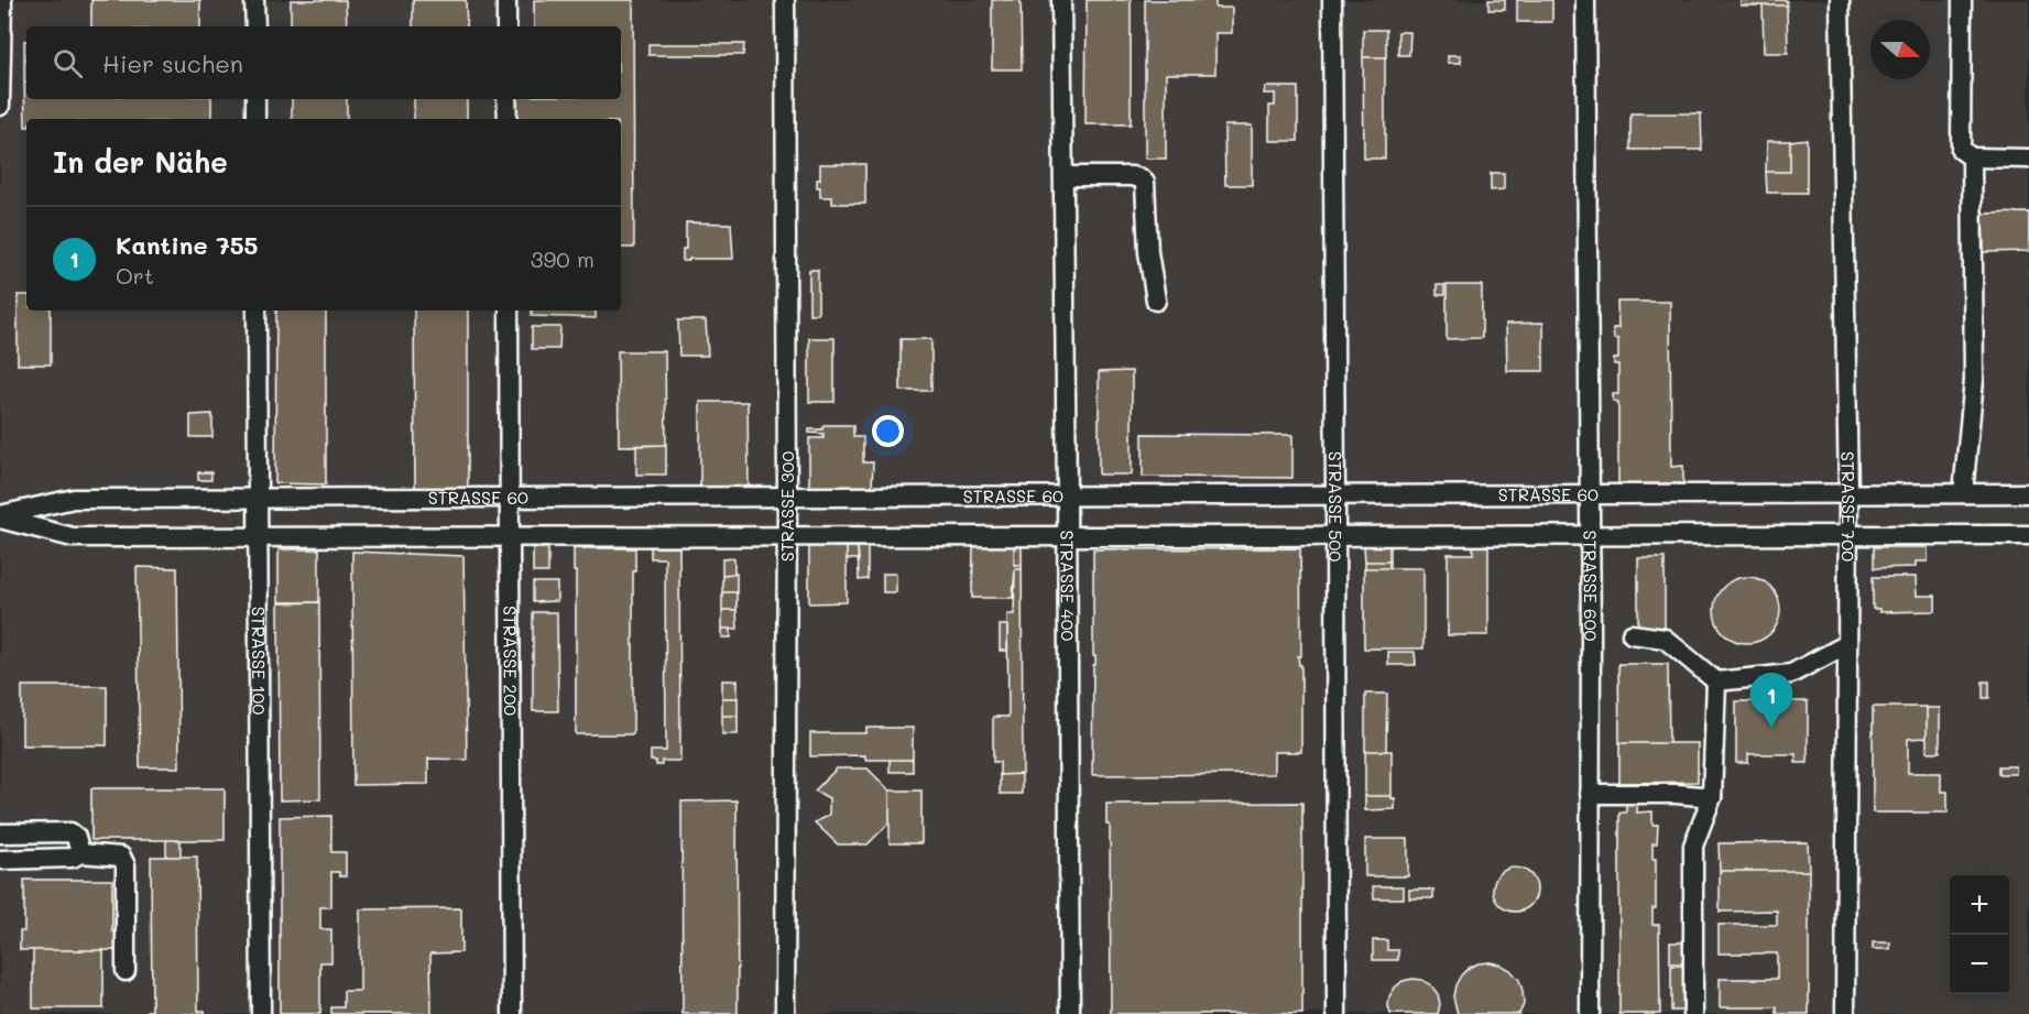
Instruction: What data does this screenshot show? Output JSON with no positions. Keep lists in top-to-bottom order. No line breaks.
{"streets":{"street":["STRASSE 60","STRASSE 300","STRASSE 500","STRASSE 700","STRASSE 400","STRASSE 600","STRASSE 100","STRASSE 200"]},"crossings":[["STRASSE 60","STRASSE 300"],["STRASSE 60","STRASSE 500"],["STRASSE 60","STRASSE 700"],["STRASSE 60","STRASSE 400"],["STRASSE 60","STRASSE 600"],["STRASSE 60","STRASSE 100"],["STRASSE 60","STRASSE 200"]],"north":"right","page":{"search":"Hier suchen","heading":"In der Nähe","list":[{"mark":"1","name":"Kantine 755","note":"Ort","value":"390 m"}],"pins":"1","map_buttons":["+","−"]}}
